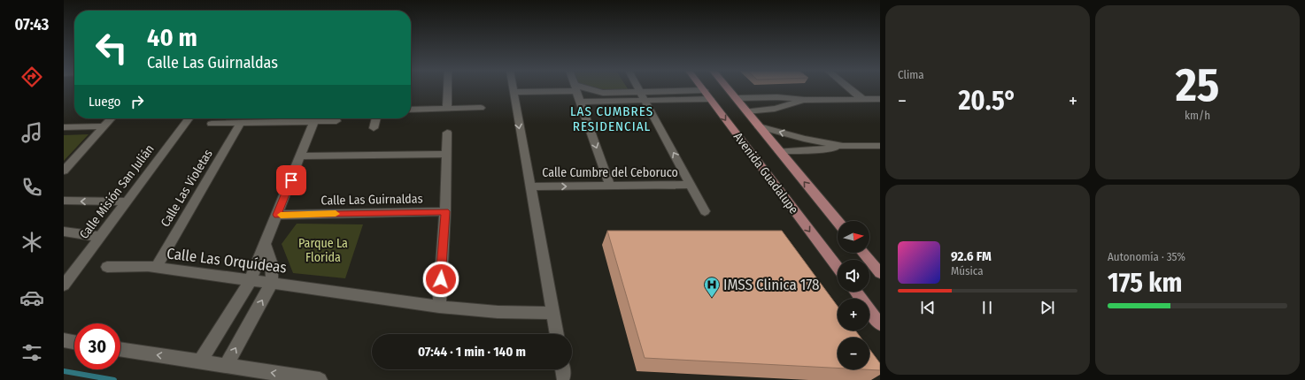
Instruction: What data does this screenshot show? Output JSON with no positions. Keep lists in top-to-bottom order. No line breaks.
{"streets":{"main road":["Avenida Guadalupe"],"street":["Calle Cumbre del Ceboruco","Calle Las Violetas","Calle Misión San Julián","Calle Las Guirnaldas","Calle Las Orquídeas"]},"crossings":[["Calle Las Violetas","Calle Las Orquídeas"]],"districts":["LAS CUMBRES RESIDENCIAL"],"parks":["Parque La Florida"],"places":{"hospital":["IMSS Clinica 178"]},"north":"right","page":{"tabs":"07:43","tile":["Clima",["25","km/h"],["Autonomía · 35%","175 km"]],"turn":["40 m","Calle Las Guirnaldas"],"then":"Luego","heat":["−","20.5°","+"],"map_buttons":["+","−"],"song":["92.6 FM","Música"],"limit":"30","trip":"07:44 · 1 min · 140 m"}}
